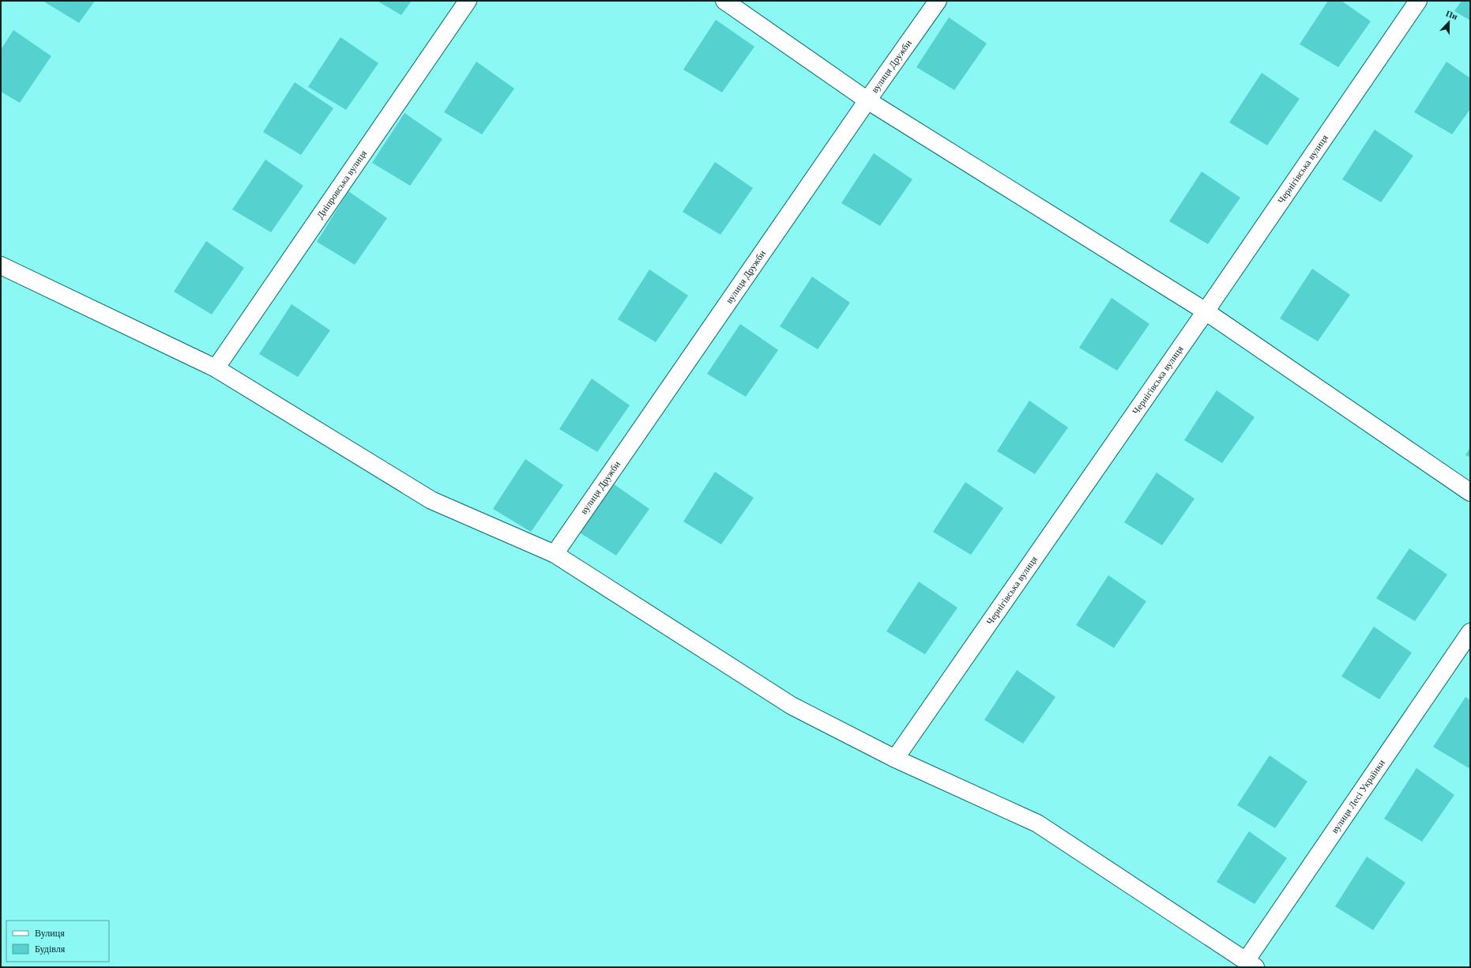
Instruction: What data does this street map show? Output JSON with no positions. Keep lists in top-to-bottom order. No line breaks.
{"streets":{"street":["вулиця Дружби","Чернігівська вулиця","Дніпровська вулиця","вулиця Лесі Українки"]},"legend":["Вулиця","Будівля"],"north":"top"}
